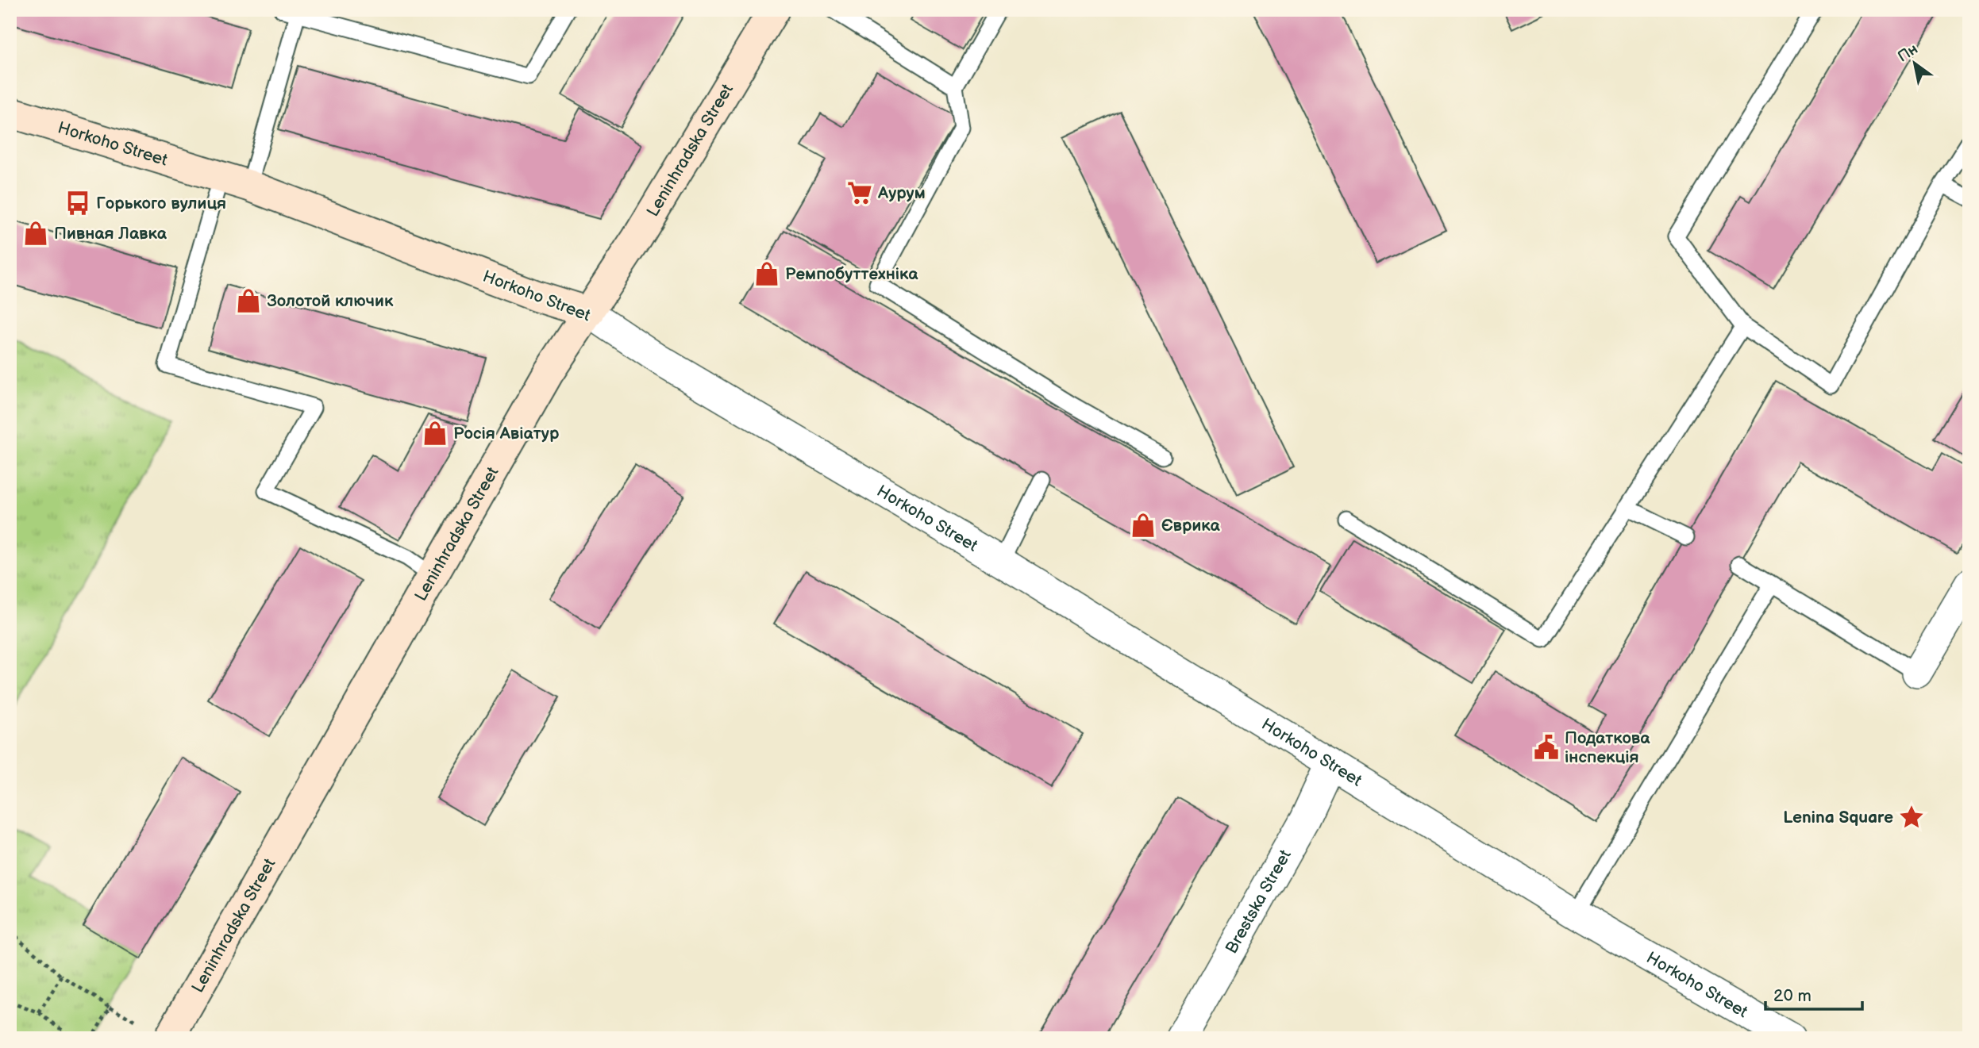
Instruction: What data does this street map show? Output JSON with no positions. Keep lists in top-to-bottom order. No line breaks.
{"streets":{"street":["Horkoho Street","Leninhradska Street","Brestska Street"]},"crossings":[["Horkoho Street","Leninhradska Street"],["Horkoho Street","Brestska Street"]],"places":{"supermarket":["Аурум"],"bus stop":["Горького вулиця"],"shop":["Пивная Лавка","Ремпобуттехніка","Золотой ключик","Росія Авіатур","Єврика"],"public building":["Податкова інспекція"],"place":["Lenina Square"]},"scale_bar":"20 m","north":"top left"}
